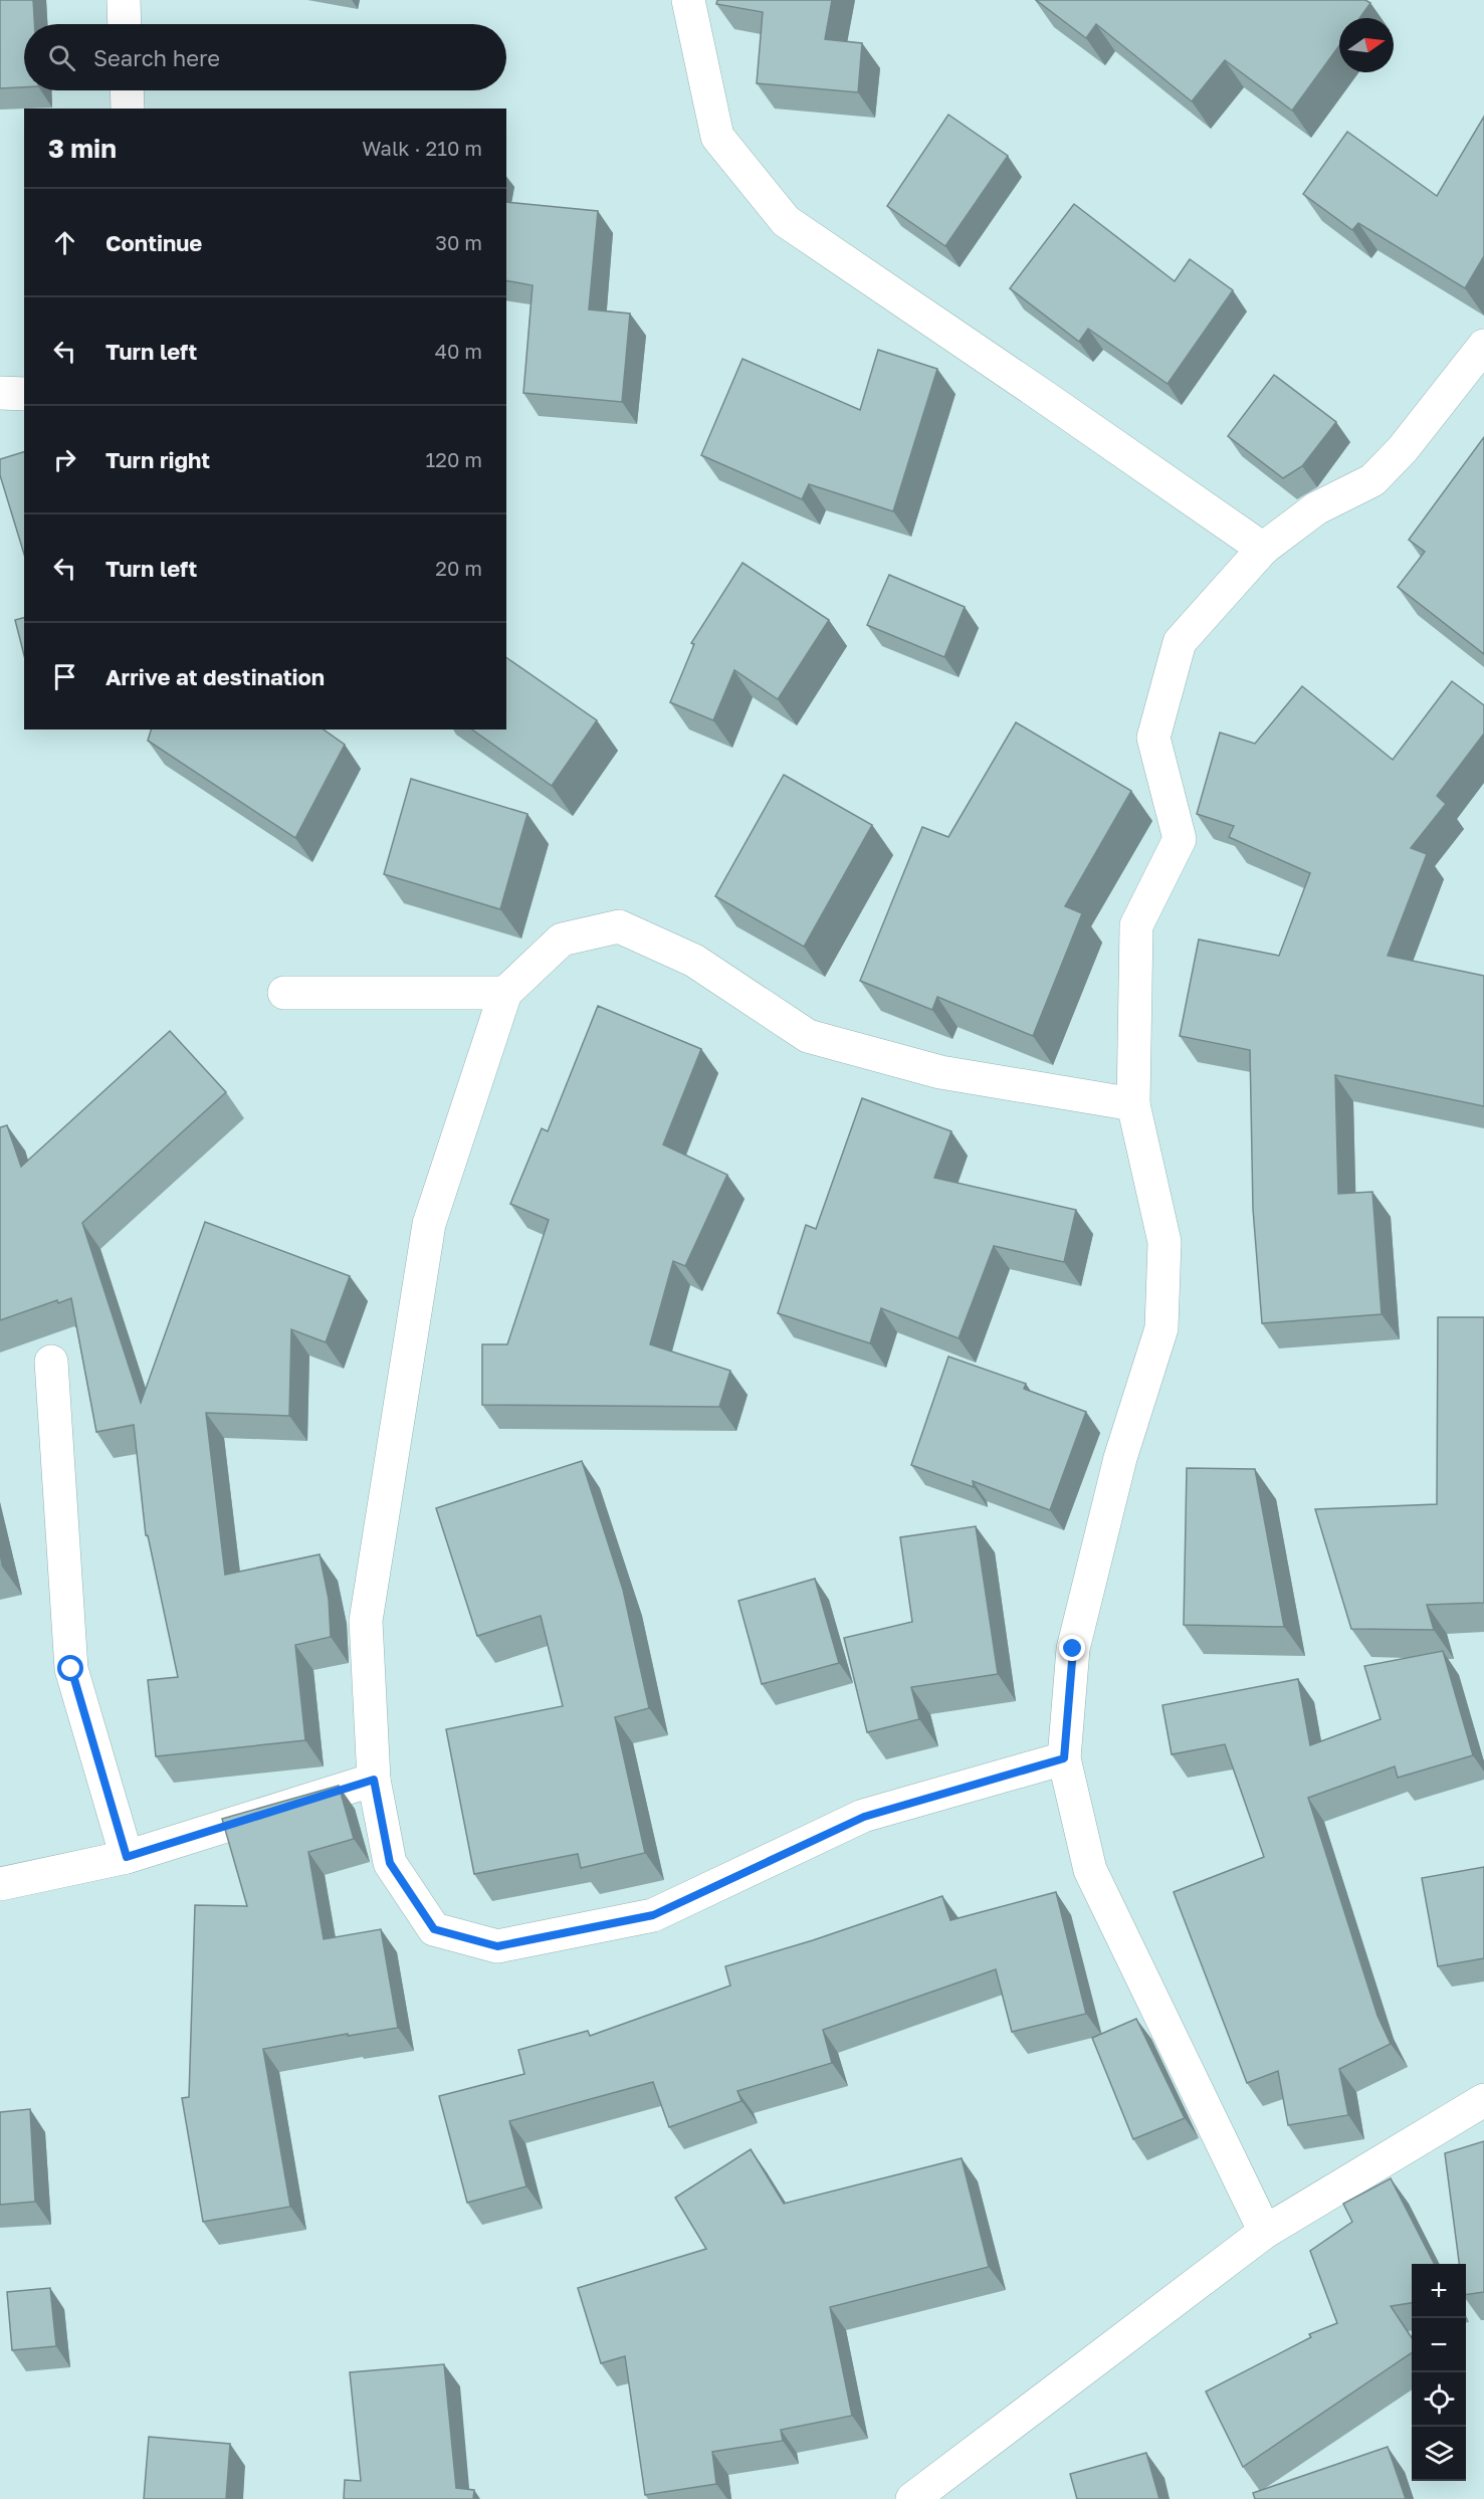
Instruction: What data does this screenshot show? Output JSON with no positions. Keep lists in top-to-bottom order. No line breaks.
{"north":"right","page":{"search":"Search here","heading":["3 min","Walk · 210 m"],"list":[["Continue","30 m"],["Turn left","40 m"],["Turn right","120 m"],["Turn left","20 m"],"Arrive at destination"],"map_buttons":["+","−"]}}
